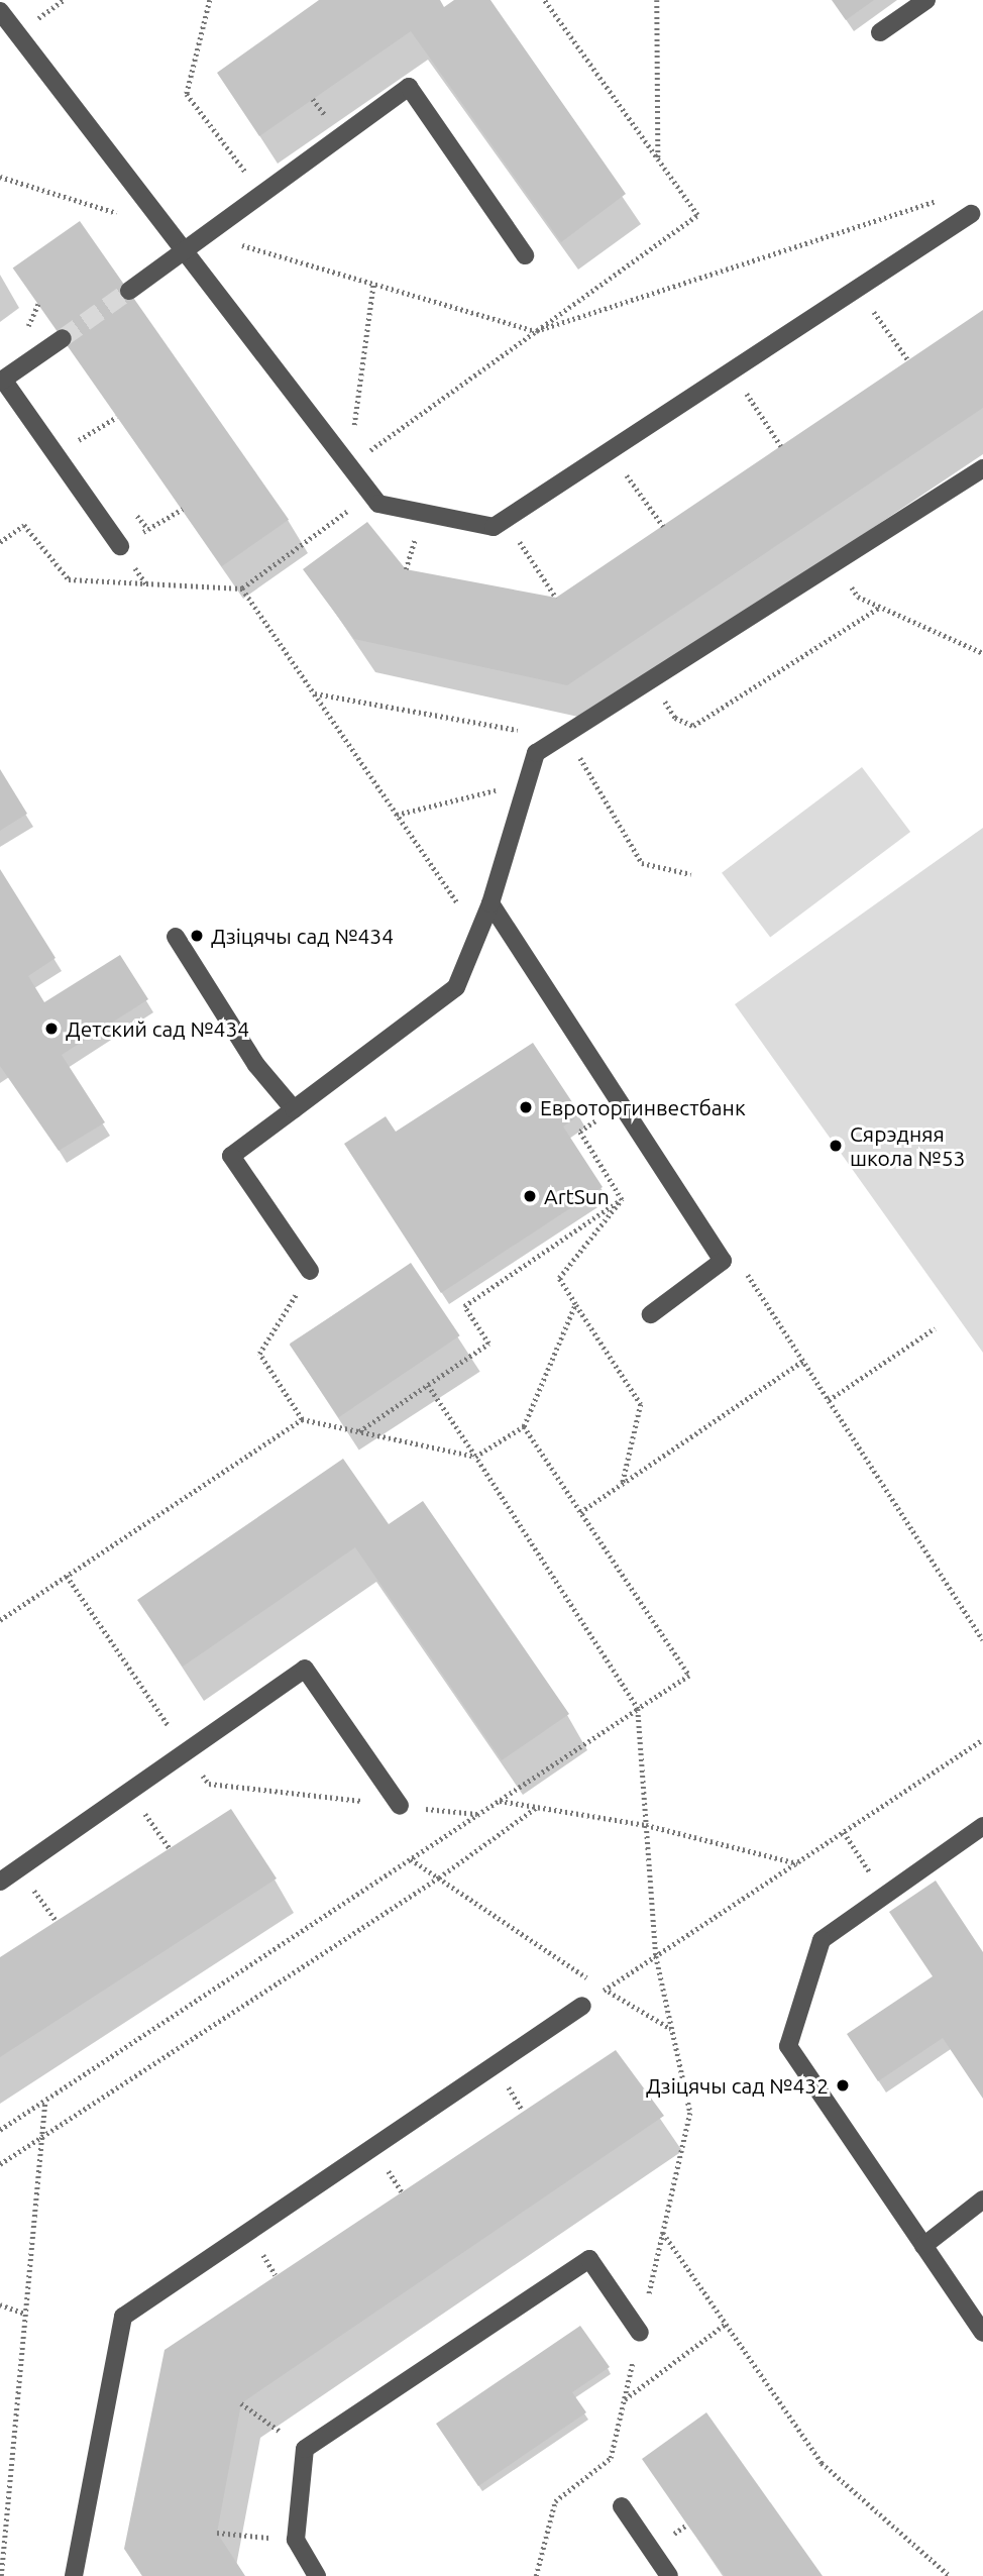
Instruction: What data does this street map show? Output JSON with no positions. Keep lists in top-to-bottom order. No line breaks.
{"places":["Дзіцячы сад №434","Детский сад №434","Евроторгинвестбанк","Сярэдняя школа №53","ArtSun","Дзіцячы сад №432"]}
